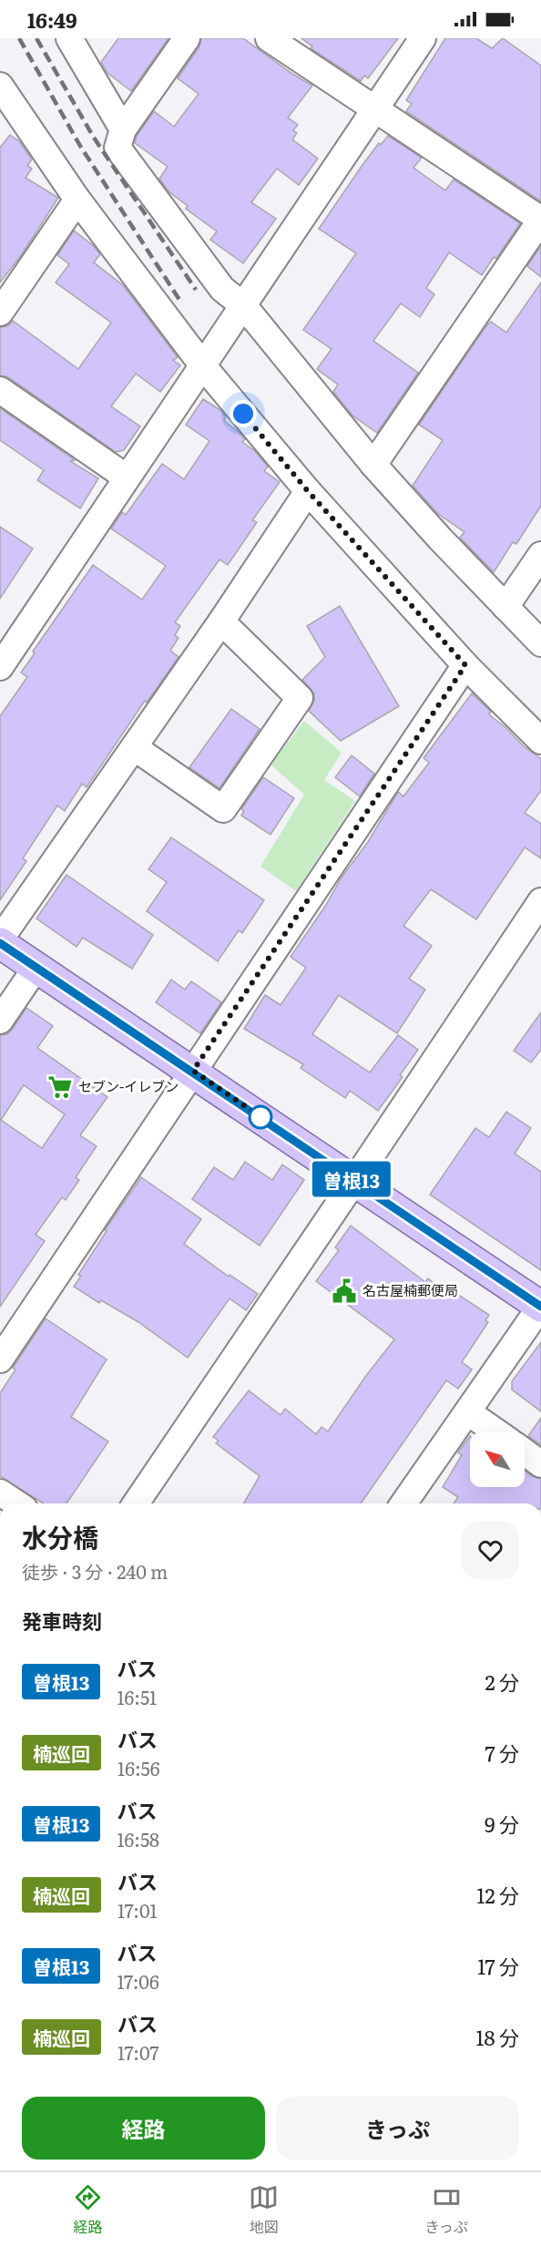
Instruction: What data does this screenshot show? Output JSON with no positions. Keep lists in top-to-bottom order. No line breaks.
{"places":{"supermarket":["セブン-イレブン"],"public building":["名古屋楠郵便局"]},"lines":["bus line 曽根13"],"north":"top left","page":{"status":"16:49","on_map":"曽根13","heading":[["水分橋","徒歩 · 3 分 · 240 m"],"発車時刻"],"list":[{"mark":"曽根13","name":"バス","note":"16:51","value":"2 分"},{"mark":"楠巡回","name":"バス","note":"16:56","value":"7 分"},{"mark":"曽根13","name":"バス","note":"16:58","value":"9 分"},{"mark":"楠巡回","name":"バス","note":"17:01","value":"12 分"},{"mark":"曽根13","name":"バス","note":"17:06","value":"17 分"},{"mark":"楠巡回","name":"バス","note":"17:07","value":"18 分"}],"buttons":["経路","きっぷ"],"tabs":["経路","地図","きっぷ"]}}
